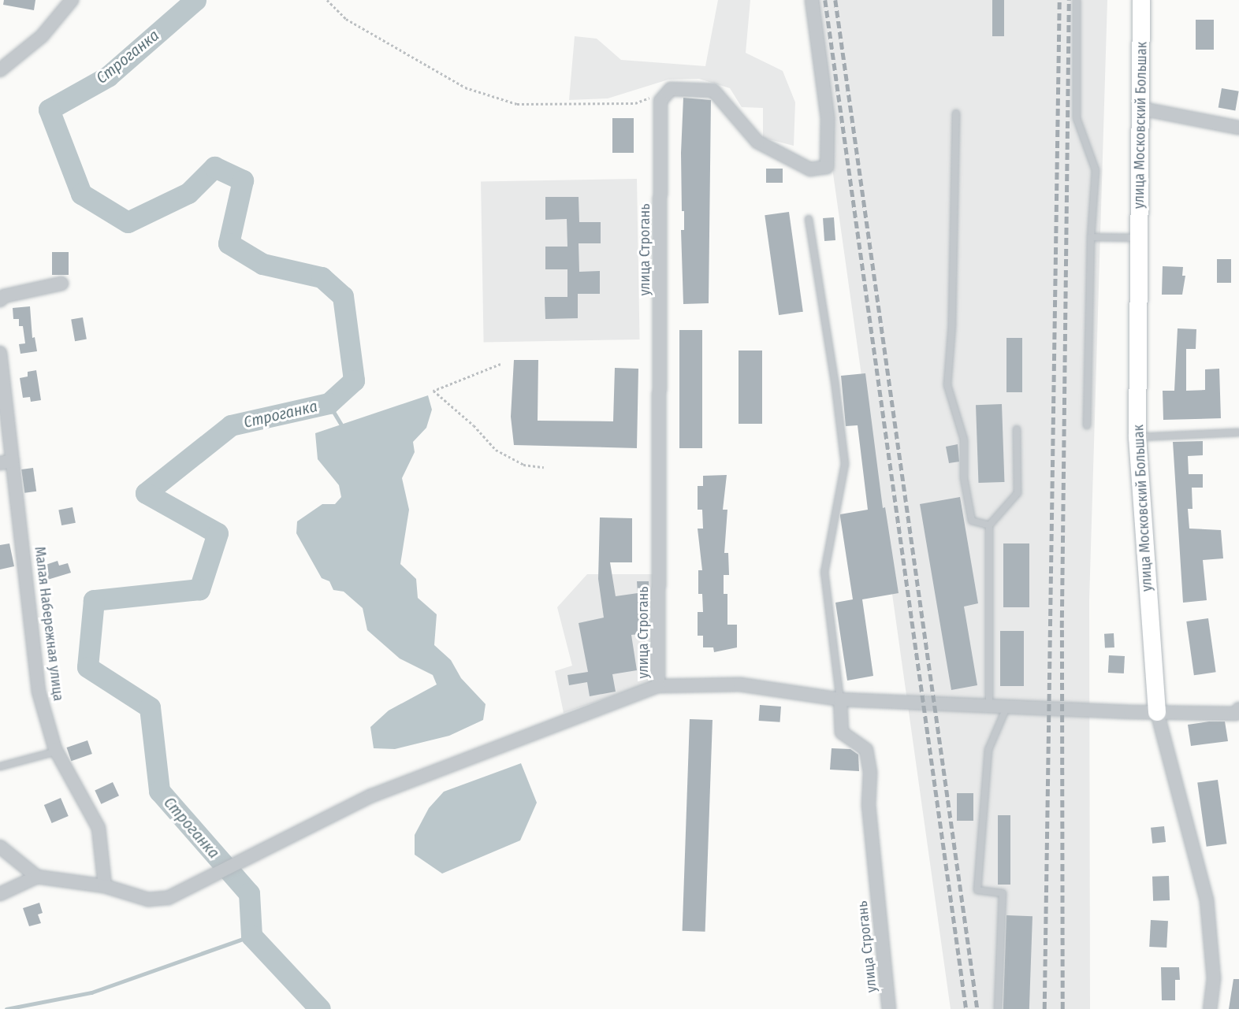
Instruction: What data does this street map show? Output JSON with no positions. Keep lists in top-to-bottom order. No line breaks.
{"streets":{"street":["улица Московский Большак","улица Строгань","Малая Набережная улица"]},"water":["Строганка"]}
